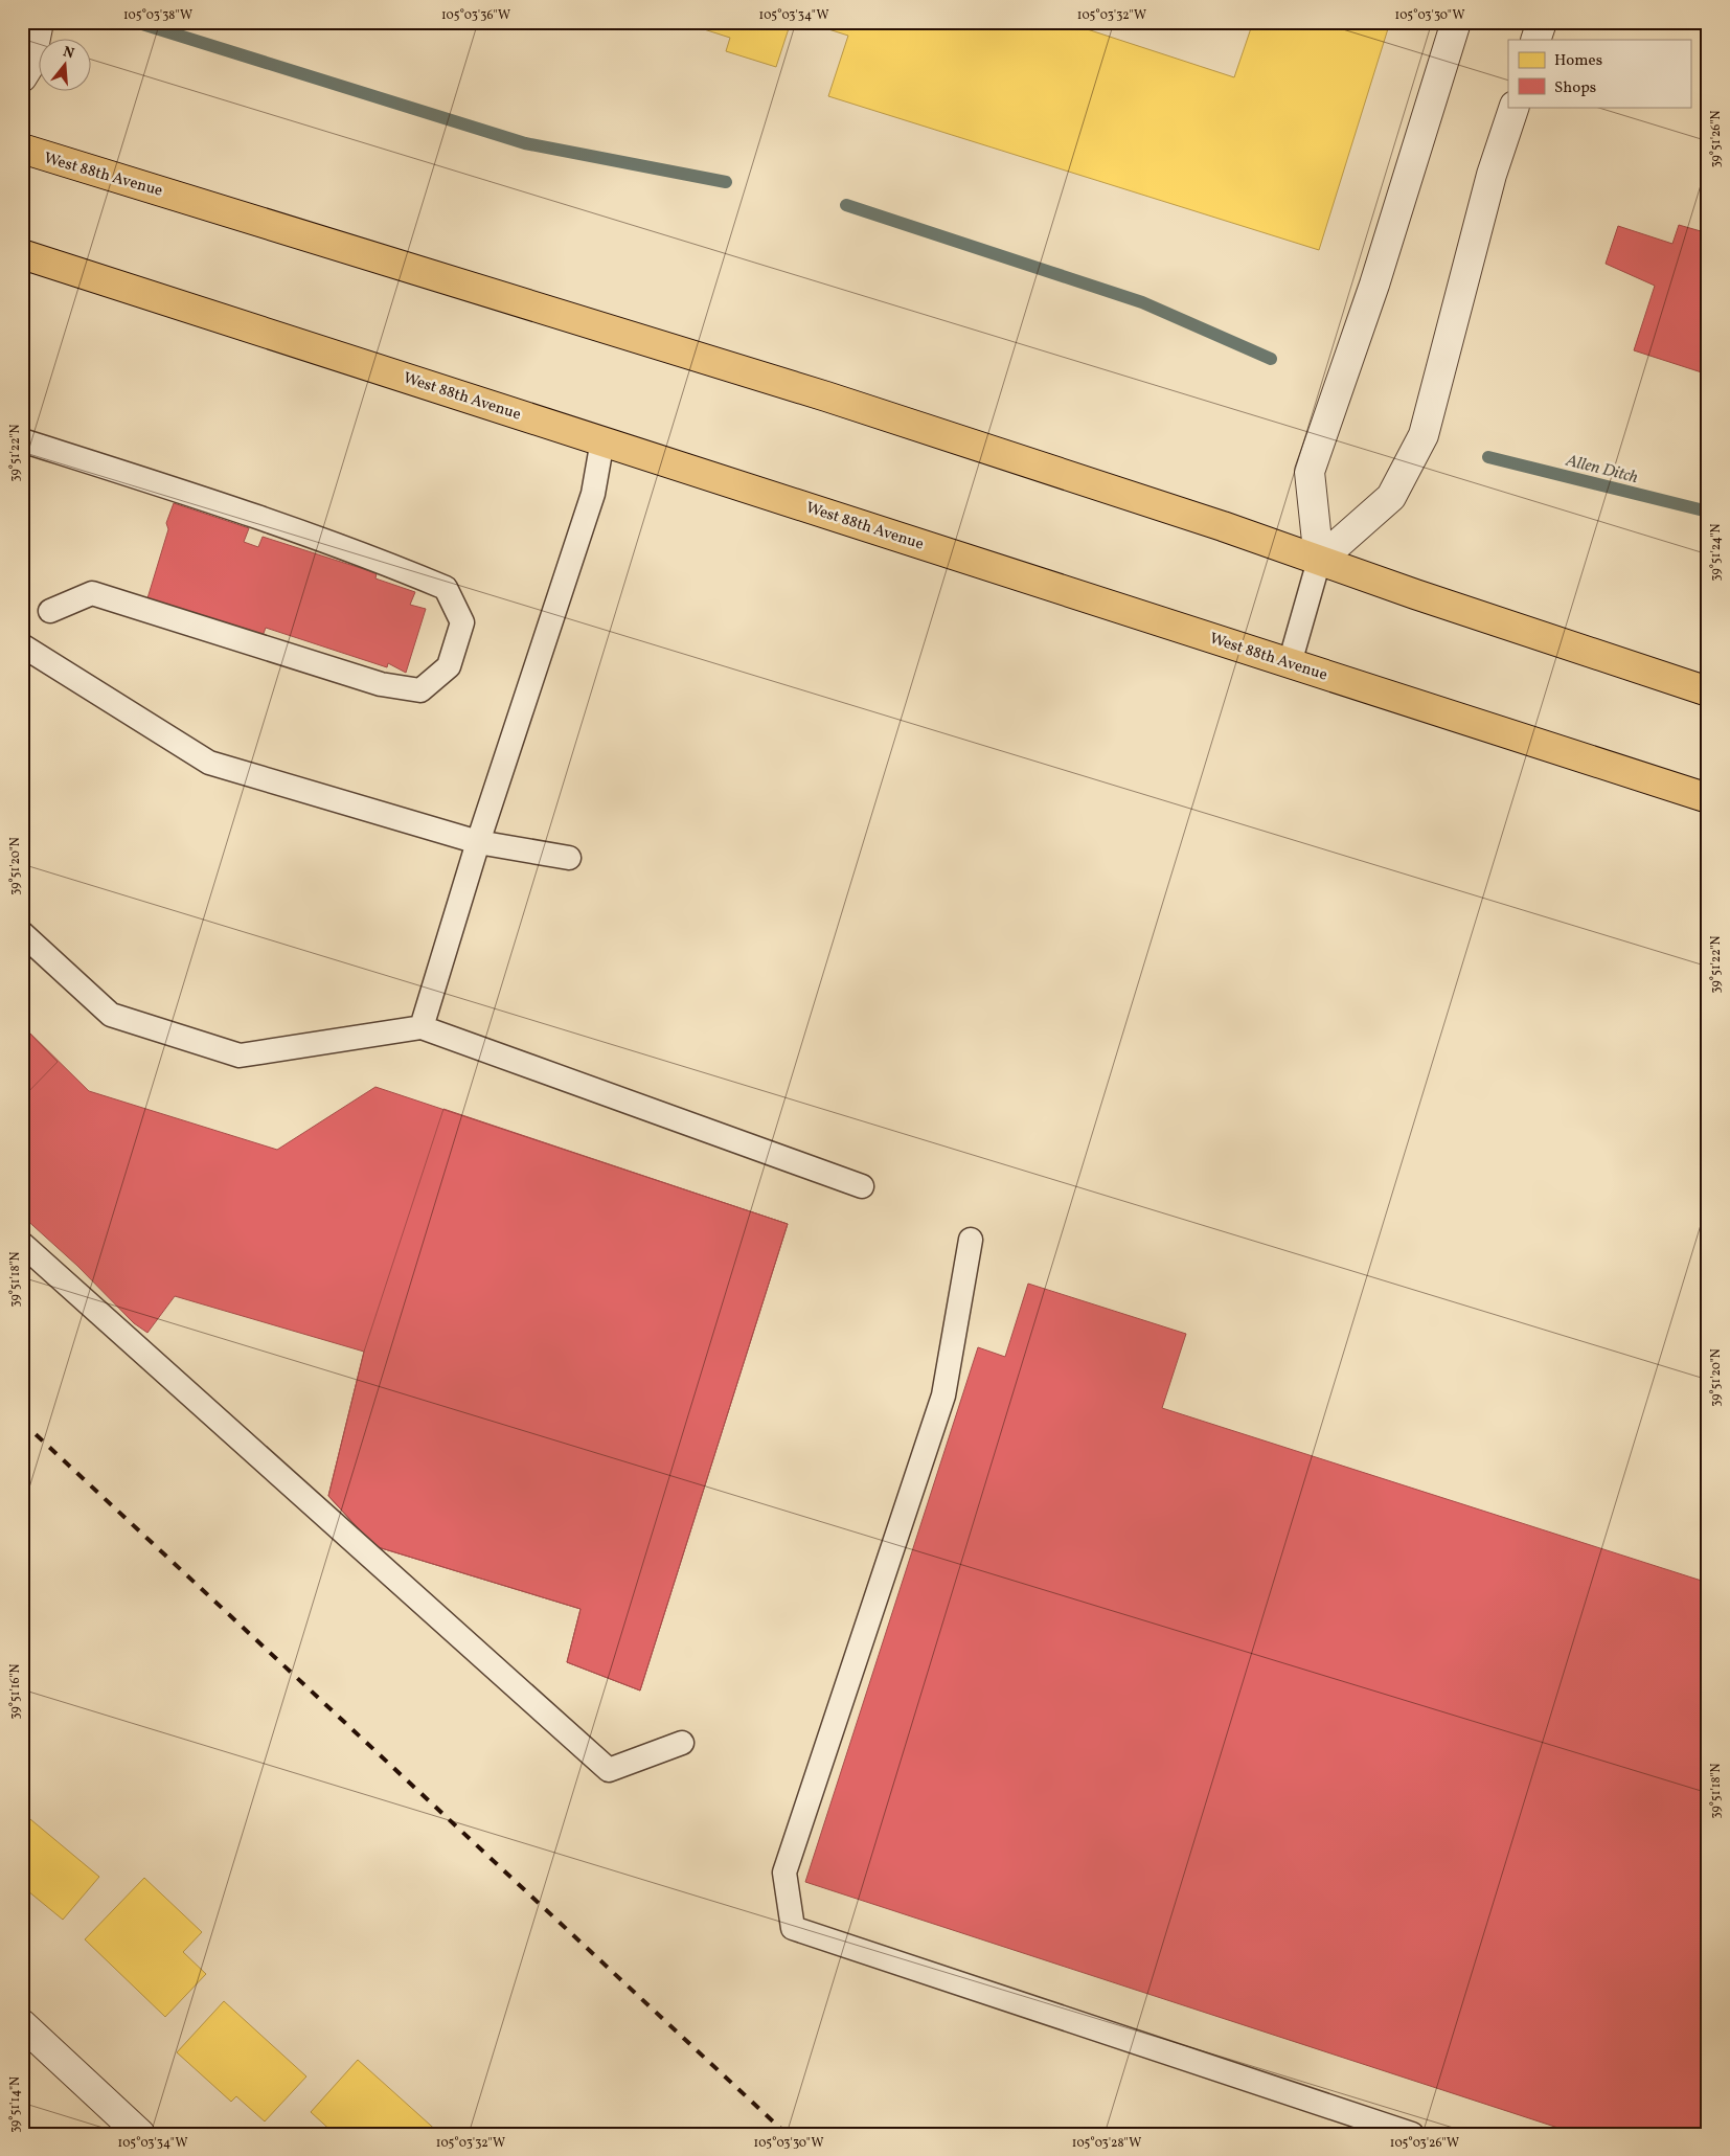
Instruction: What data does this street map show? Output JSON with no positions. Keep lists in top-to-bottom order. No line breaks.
{"streets":{"main road":["West 88th Avenue"]},"water":["Allen Ditch"],"legend":["Homes","Shops"],"north":"top","coordinates":["105°03'38\"W","105°03'36\"W","105°03'34\"W","105°03'32\"W","105°03'30\"W","39°51'26\"N","39°51'22\"N","39°51'24\"N","39°51'20\"N","39°51'18\"N","39°51'16\"N","39°51'14\"N","105°03'28\"W","105°03'26\"W"]}
